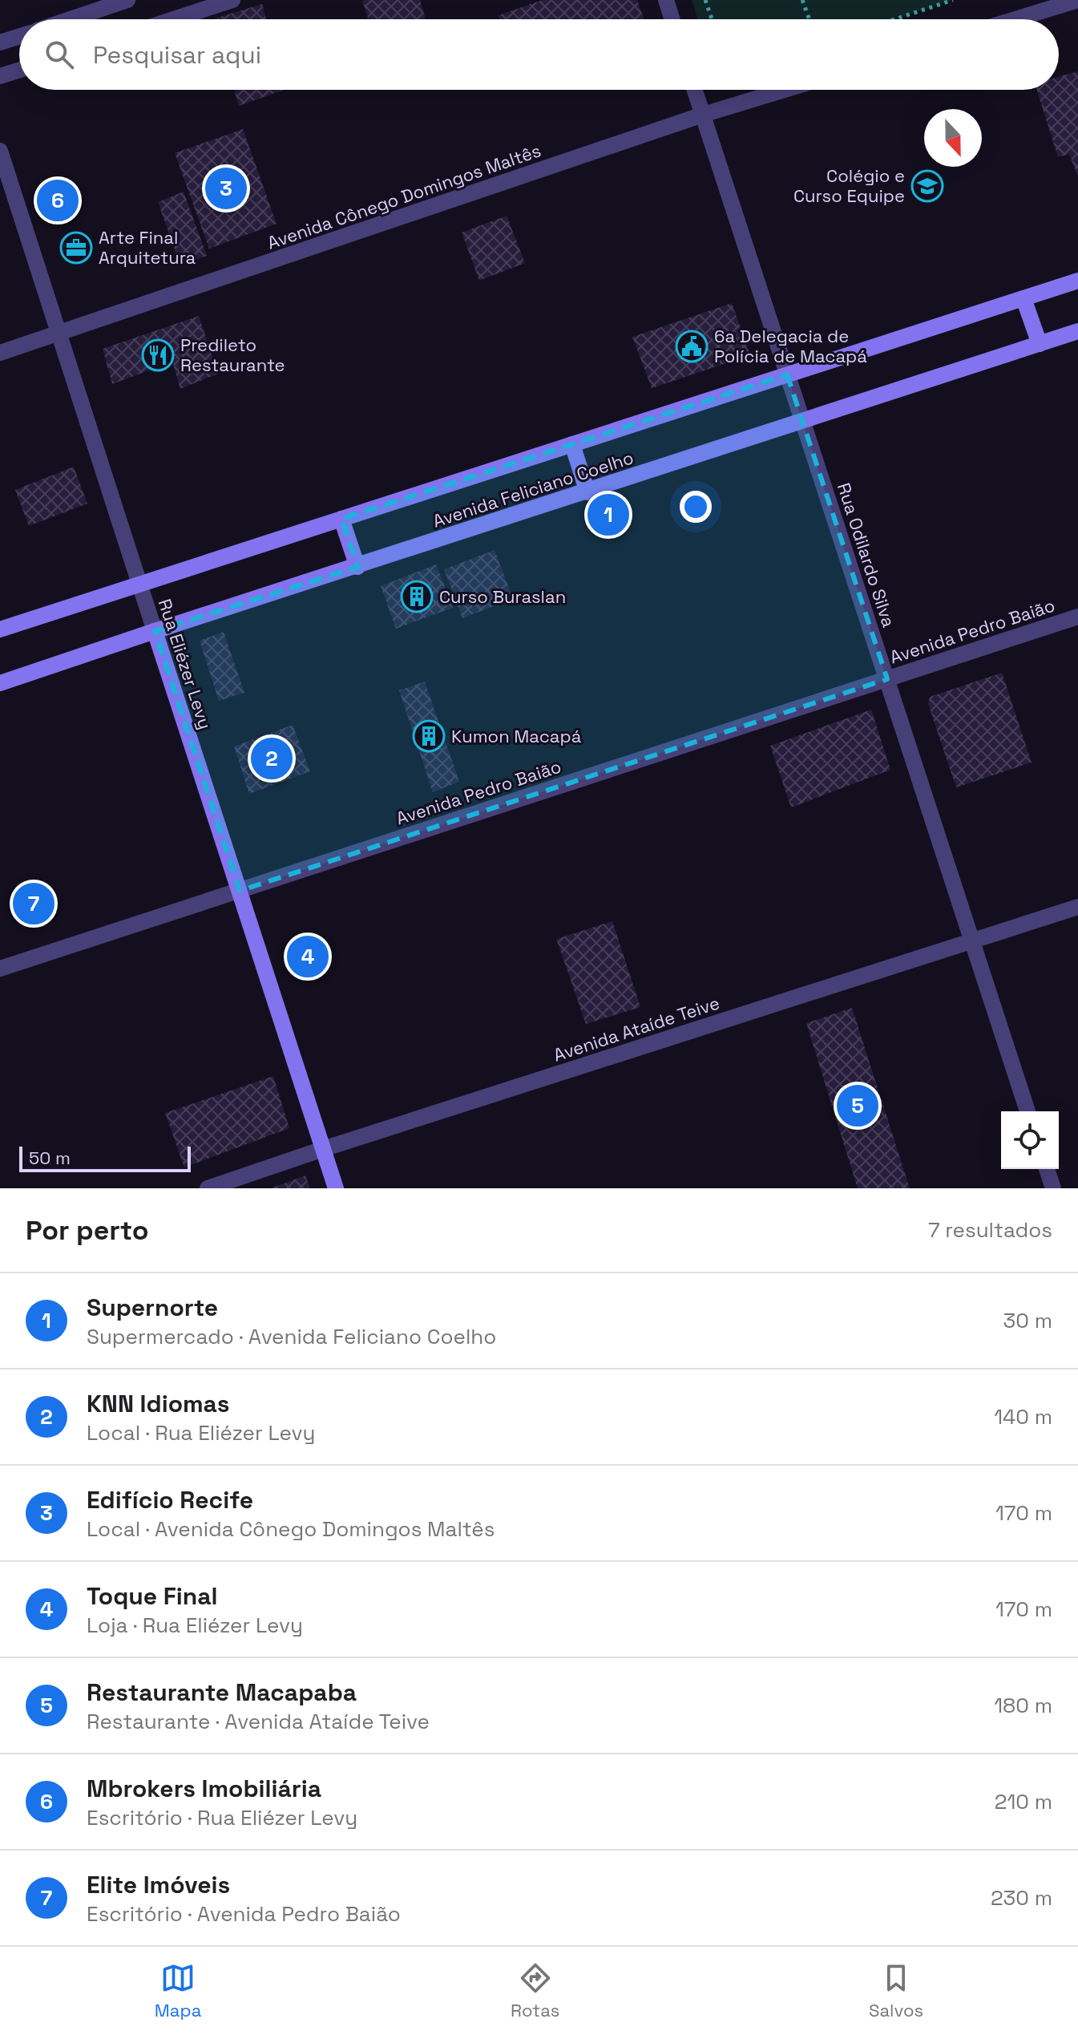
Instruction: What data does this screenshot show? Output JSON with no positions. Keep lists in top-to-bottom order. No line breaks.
{"streets":{"street":["Avenida Cônego Domingos Maltês","Avenida Feliciano Coelho","Rua Odilardo Silva","Avenida Pedro Baião","Rua Eliézer Levy","Avenida Ataíde Teive"]},"crossings":[["Avenida Cônego Domingos Maltês","Rua Odilardo Silva"],["Avenida Cônego Domingos Maltês","Rua Eliézer Levy"],["Avenida Feliciano Coelho","Rua Odilardo Silva"],["Avenida Feliciano Coelho","Rua Eliézer Levy"],["Rua Odilardo Silva","Avenida Pedro Baião"],["Rua Odilardo Silva","Avenida Ataíde Teive"],["Avenida Pedro Baião","Rua Eliézer Levy"],["Rua Eliézer Levy","Avenida Ataíde Teive"]],"places":{"school or university":["Colégio e Curso Equipe"],"office":["Arte Final Arquitetura"],"public building":["6a Delegacia de Polícia de Macapá"],"restaurant":["Predileto Restaurante"],"building":["Curso Buraslan","Kumon Macapá"]},"scale_bar":"50 m","north":"bottom","page":{"search":"Pesquisar aqui","pins":["3","6","1","2","7","4","5"],"scale":"50 m","heading":["Por perto","7 resultados"],"list":[{"mark":"1","name":"Supernorte","note":"Supermercado · Avenida Feliciano Coelho","value":"30 m"},{"mark":"2","name":"KNN Idiomas","note":"Local · Rua Eliézer Levy","value":"140 m"},{"mark":"3","name":"Edifício Recife","note":"Local · Avenida Cônego Domingos Maltês","value":"170 m"},{"mark":"4","name":"Toque Final","note":"Loja · Rua Eliézer Levy","value":"170 m"},{"mark":"5","name":"Restaurante Macapaba","note":"Restaurante · Avenida Ataíde Teive","value":"180 m"},{"mark":"6","name":"Mbrokers Imobiliária","note":"Escritório · Rua Eliézer Levy","value":"210 m"},{"mark":"7","name":"Elite Imóveis","note":"Escritório · Avenida Pedro Baião","value":"230 m"}],"nav":["Mapa","Rotas","Salvos"]}}
